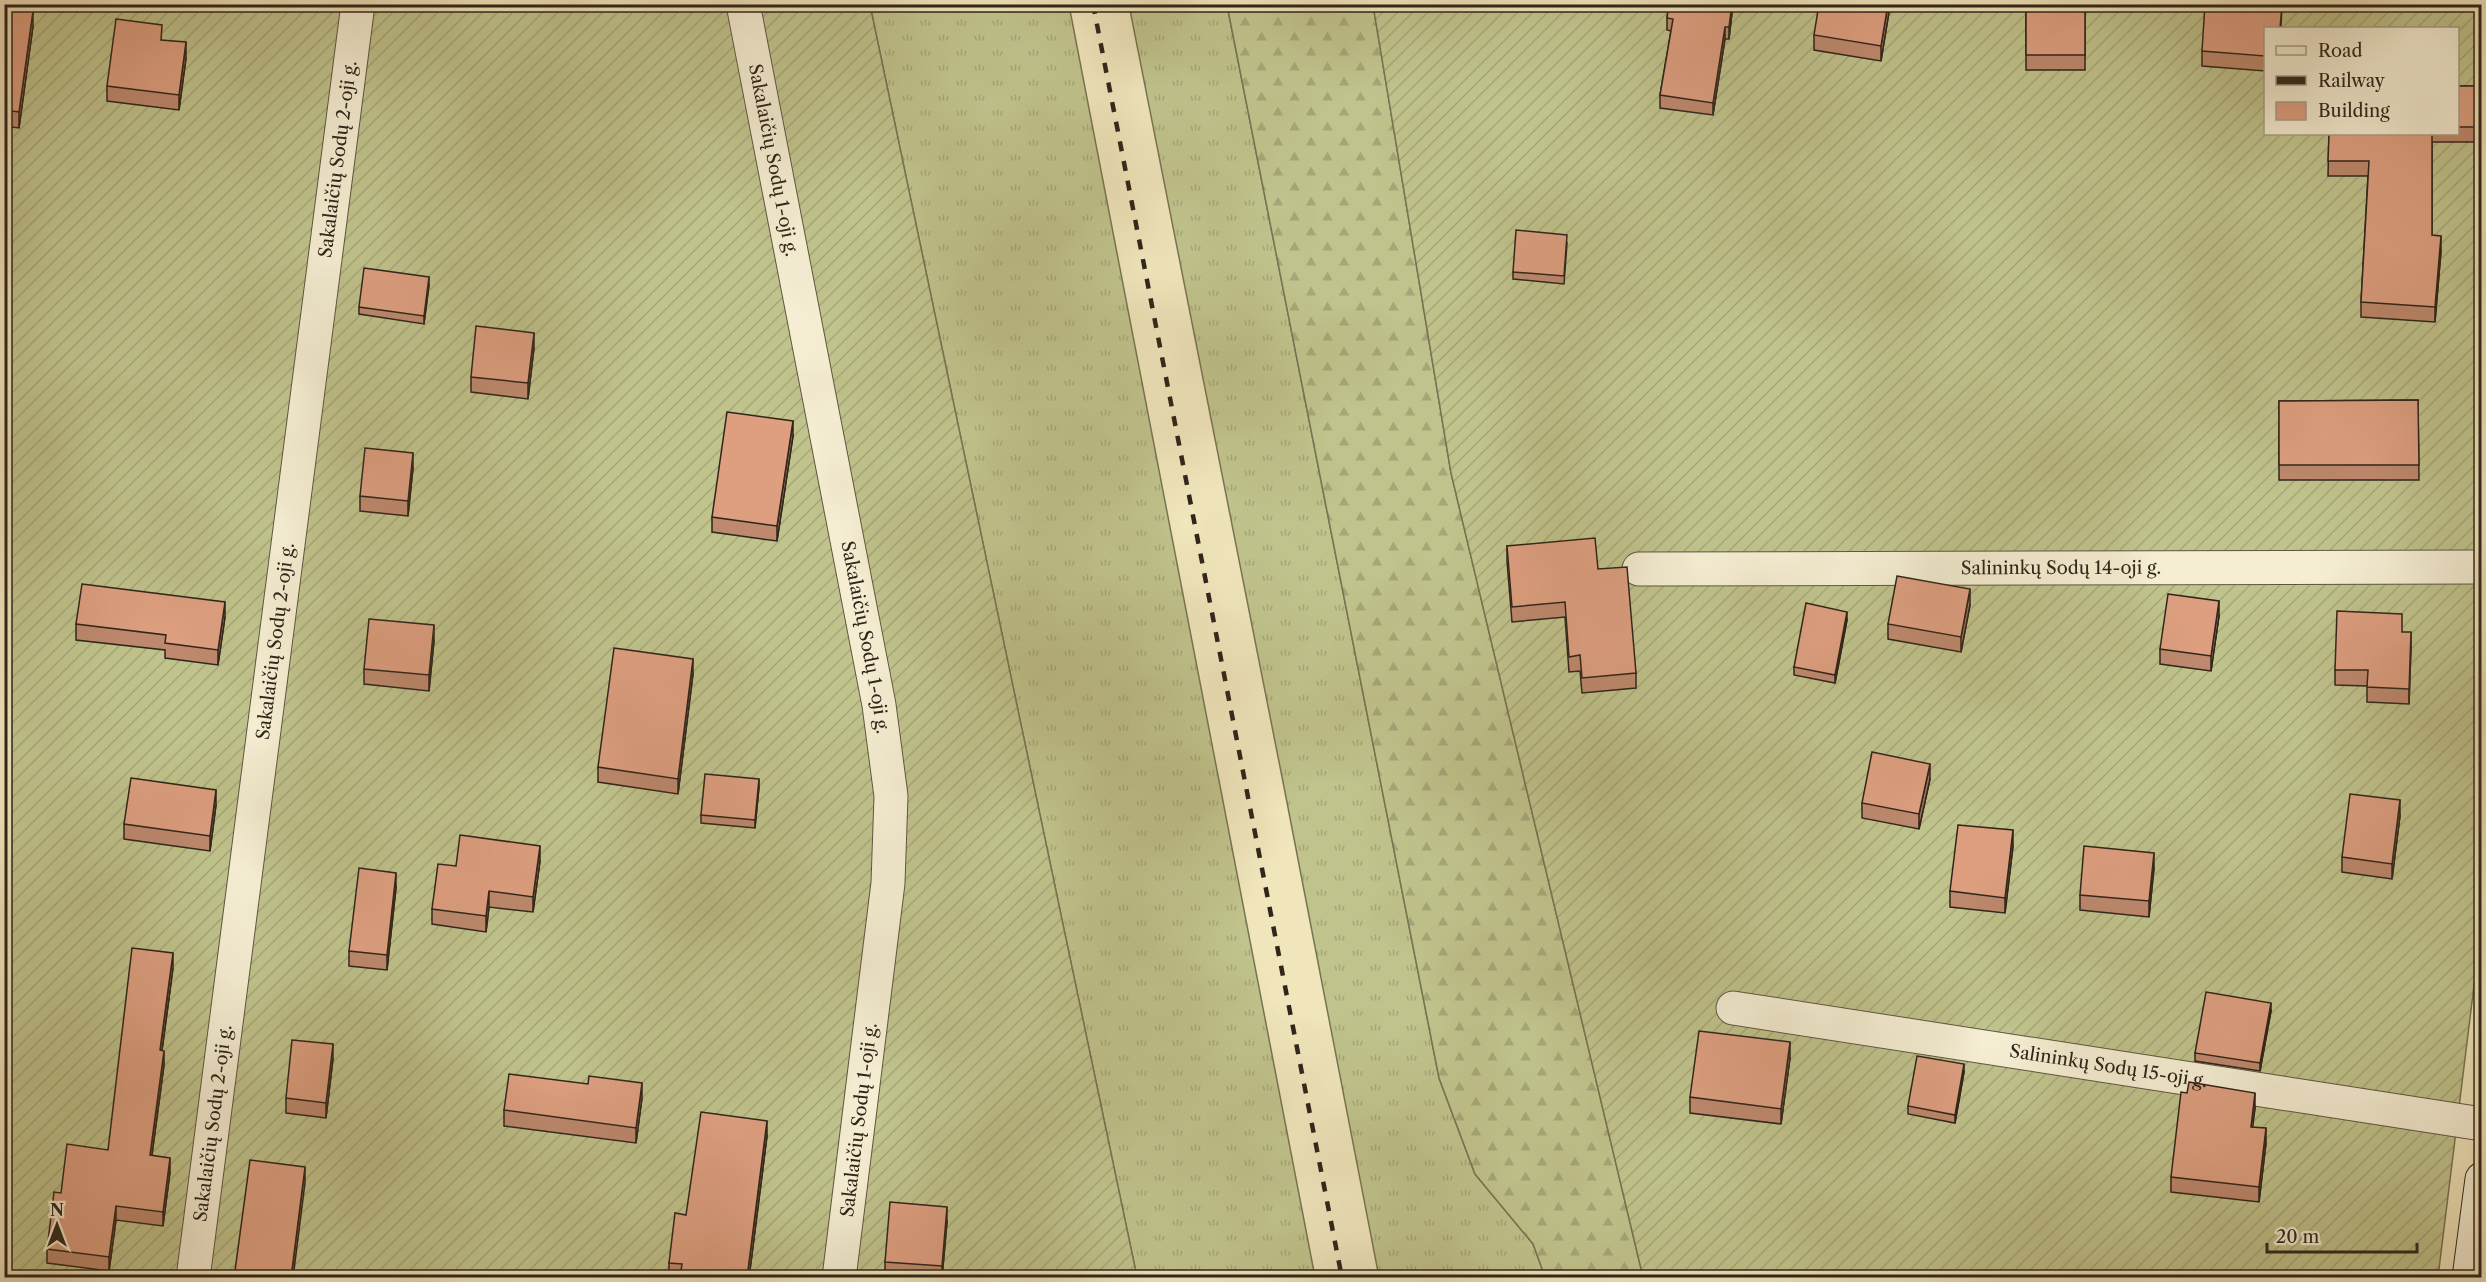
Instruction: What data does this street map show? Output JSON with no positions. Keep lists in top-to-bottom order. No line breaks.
{"streets":{"street":["Sakalaičių Sodų 2-oji g.","Sakalaičių Sodų 1-oji g.","Salininkų Sodų 14-oji g.","Salininkų Sodų 15-oji g."]},"legend":["Road","Railway","Building"],"scale_bar":"20 m","north":"top"}
